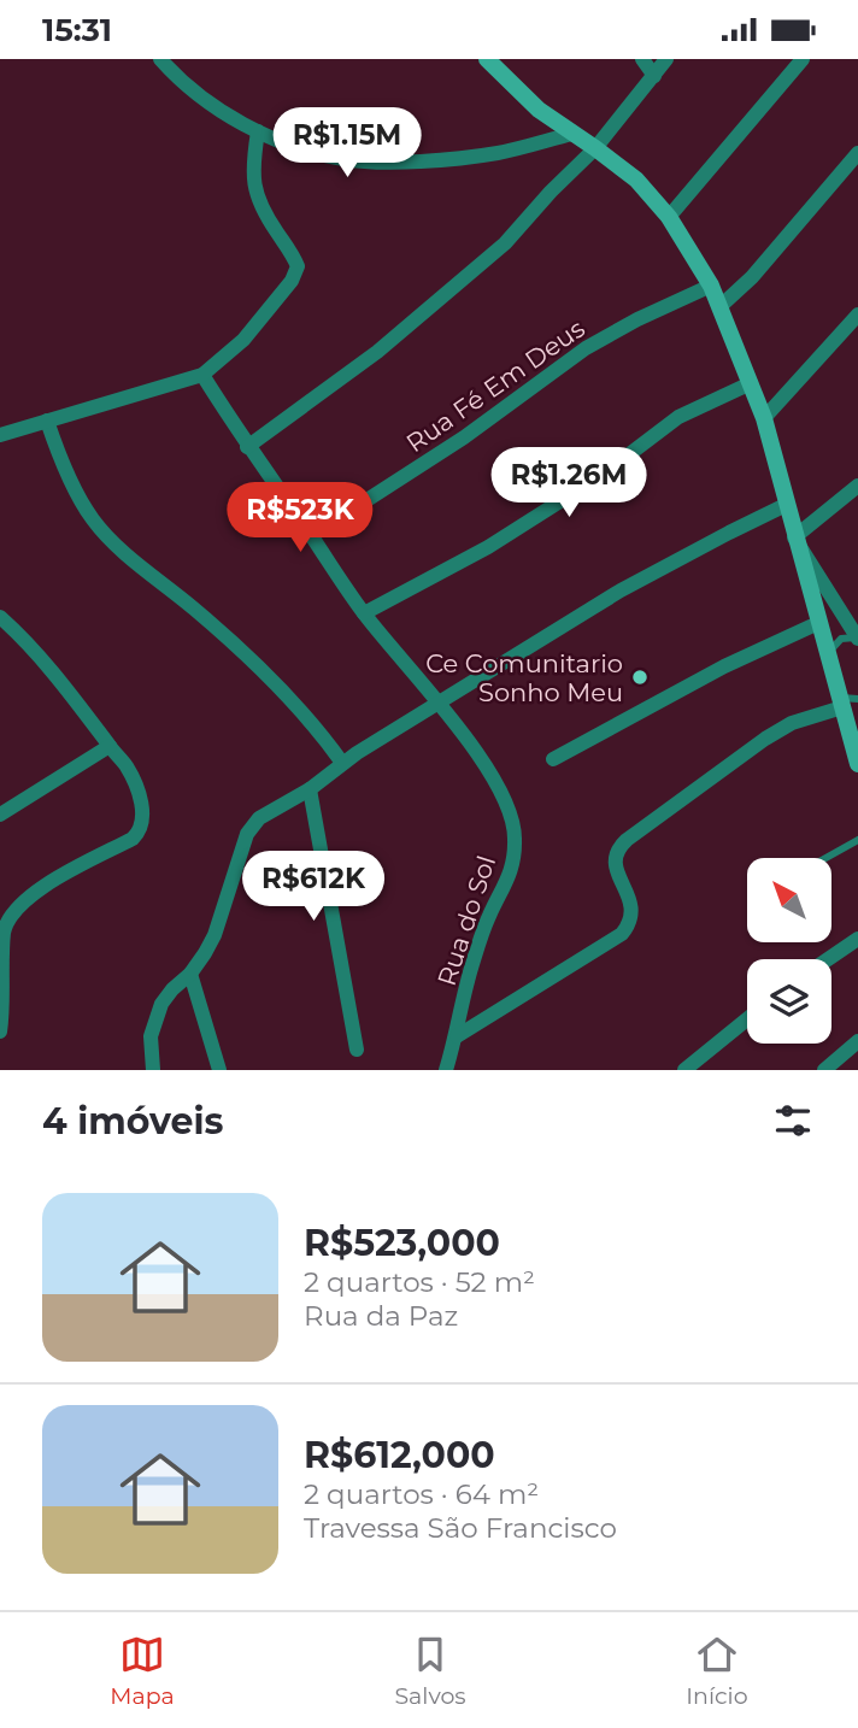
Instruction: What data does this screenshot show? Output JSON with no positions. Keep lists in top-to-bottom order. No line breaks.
{"streets":{"street":["Rua Fé Em Deus","Rua do Sol"]},"crossings":[["Rua Fé Em Deus","Rua do Sol"]],"places":["Ce Comunitario Sonho Meu"],"north":"top left","page":{"status":"15:31","price":["R$1.15M","R$1.26M","R$523K","R$612K"],"heading":"4 imóveis","list":[{"name":"R$523,000","note":"2 quartos · 52 m² · Rua da Paz"},{"name":"R$612,000","note":"2 quartos · 64 m² · Travessa São Francisco"}],"tabs":["Mapa","Salvos","Início"]}}
